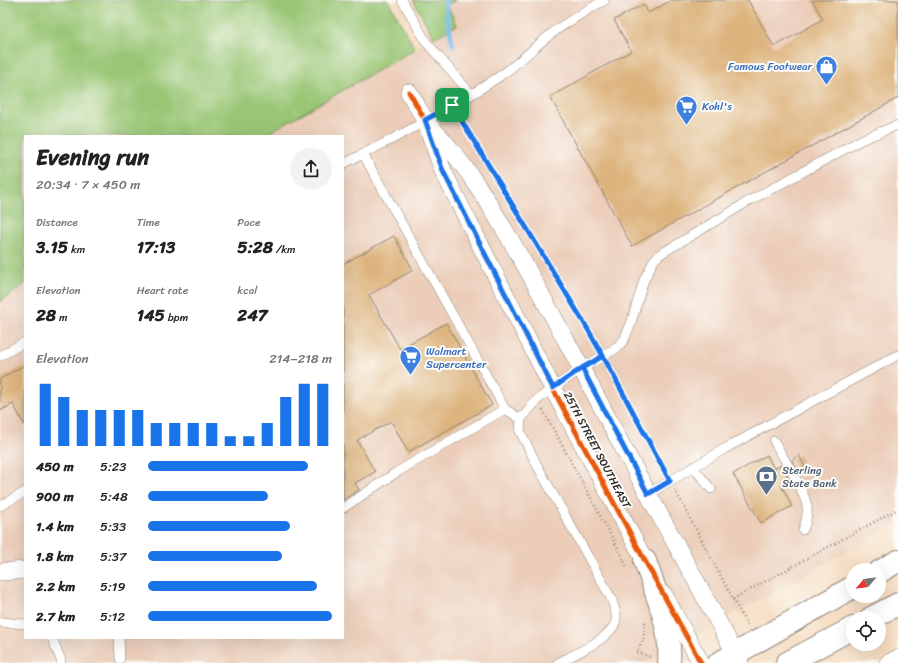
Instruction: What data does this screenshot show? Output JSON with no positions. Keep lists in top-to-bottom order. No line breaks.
{"streets":{"street":["25TH STREET SOUTHEAST"]},"places":{"shop":["Famous Footwear"],"supermarket":["Kohl's","Walmart Supercenter"],"bank":["Sterling State Bank"]},"north":"bottom left","page":{"heading":["Evening run","20:34 · 7 × 450 m"],"stats":[["Distance","3.15 km"],["Time","17:13"],["Pace","5:28 /km"],["Elevation","28 m"],["Heart rate","145 bpm"],["kcal","247"]],"chart":["Elevation","214–218 m"],"list":[{"name":"450 m","note":"5:23"},{"name":"900 m","note":"5:48"},{"name":"1.4 km","note":"5:33"},{"name":"1.8 km","note":"5:37"},{"name":"2.2 km","note":"5:19"},{"name":"2.7 km","note":"5:12"}]}}
